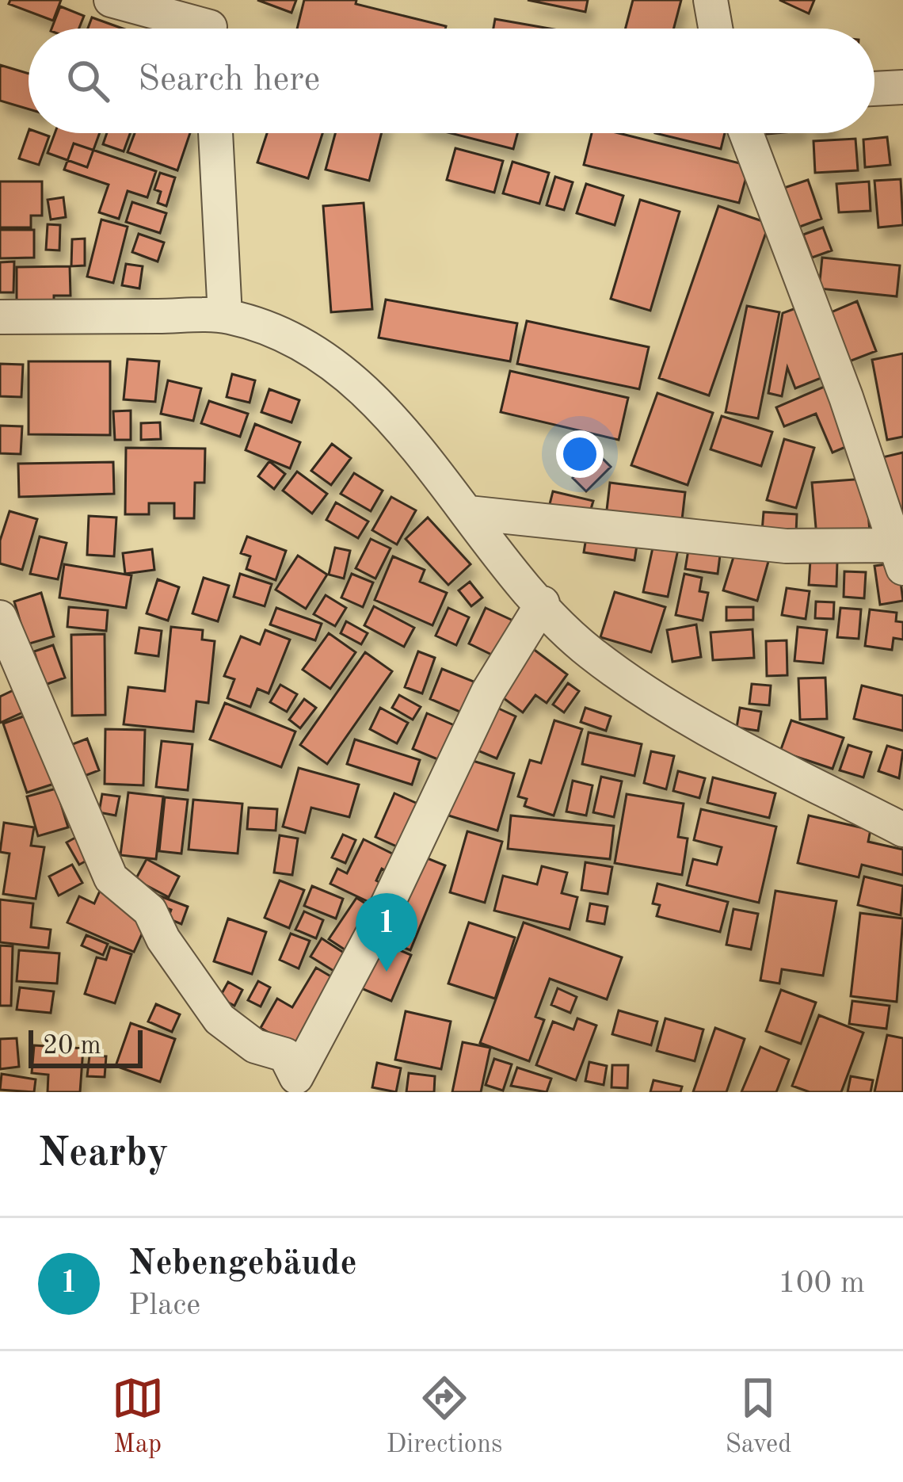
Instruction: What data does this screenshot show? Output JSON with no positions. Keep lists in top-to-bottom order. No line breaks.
{"scale_bar":"20 m","page":{"search":"Search here","pins":"1","scale":"20 m","heading":"Nearby","list":[{"mark":"1","name":"Nebengebäude","note":"Place","value":"100 m"}],"nav":["Map","Directions","Saved"]}}
